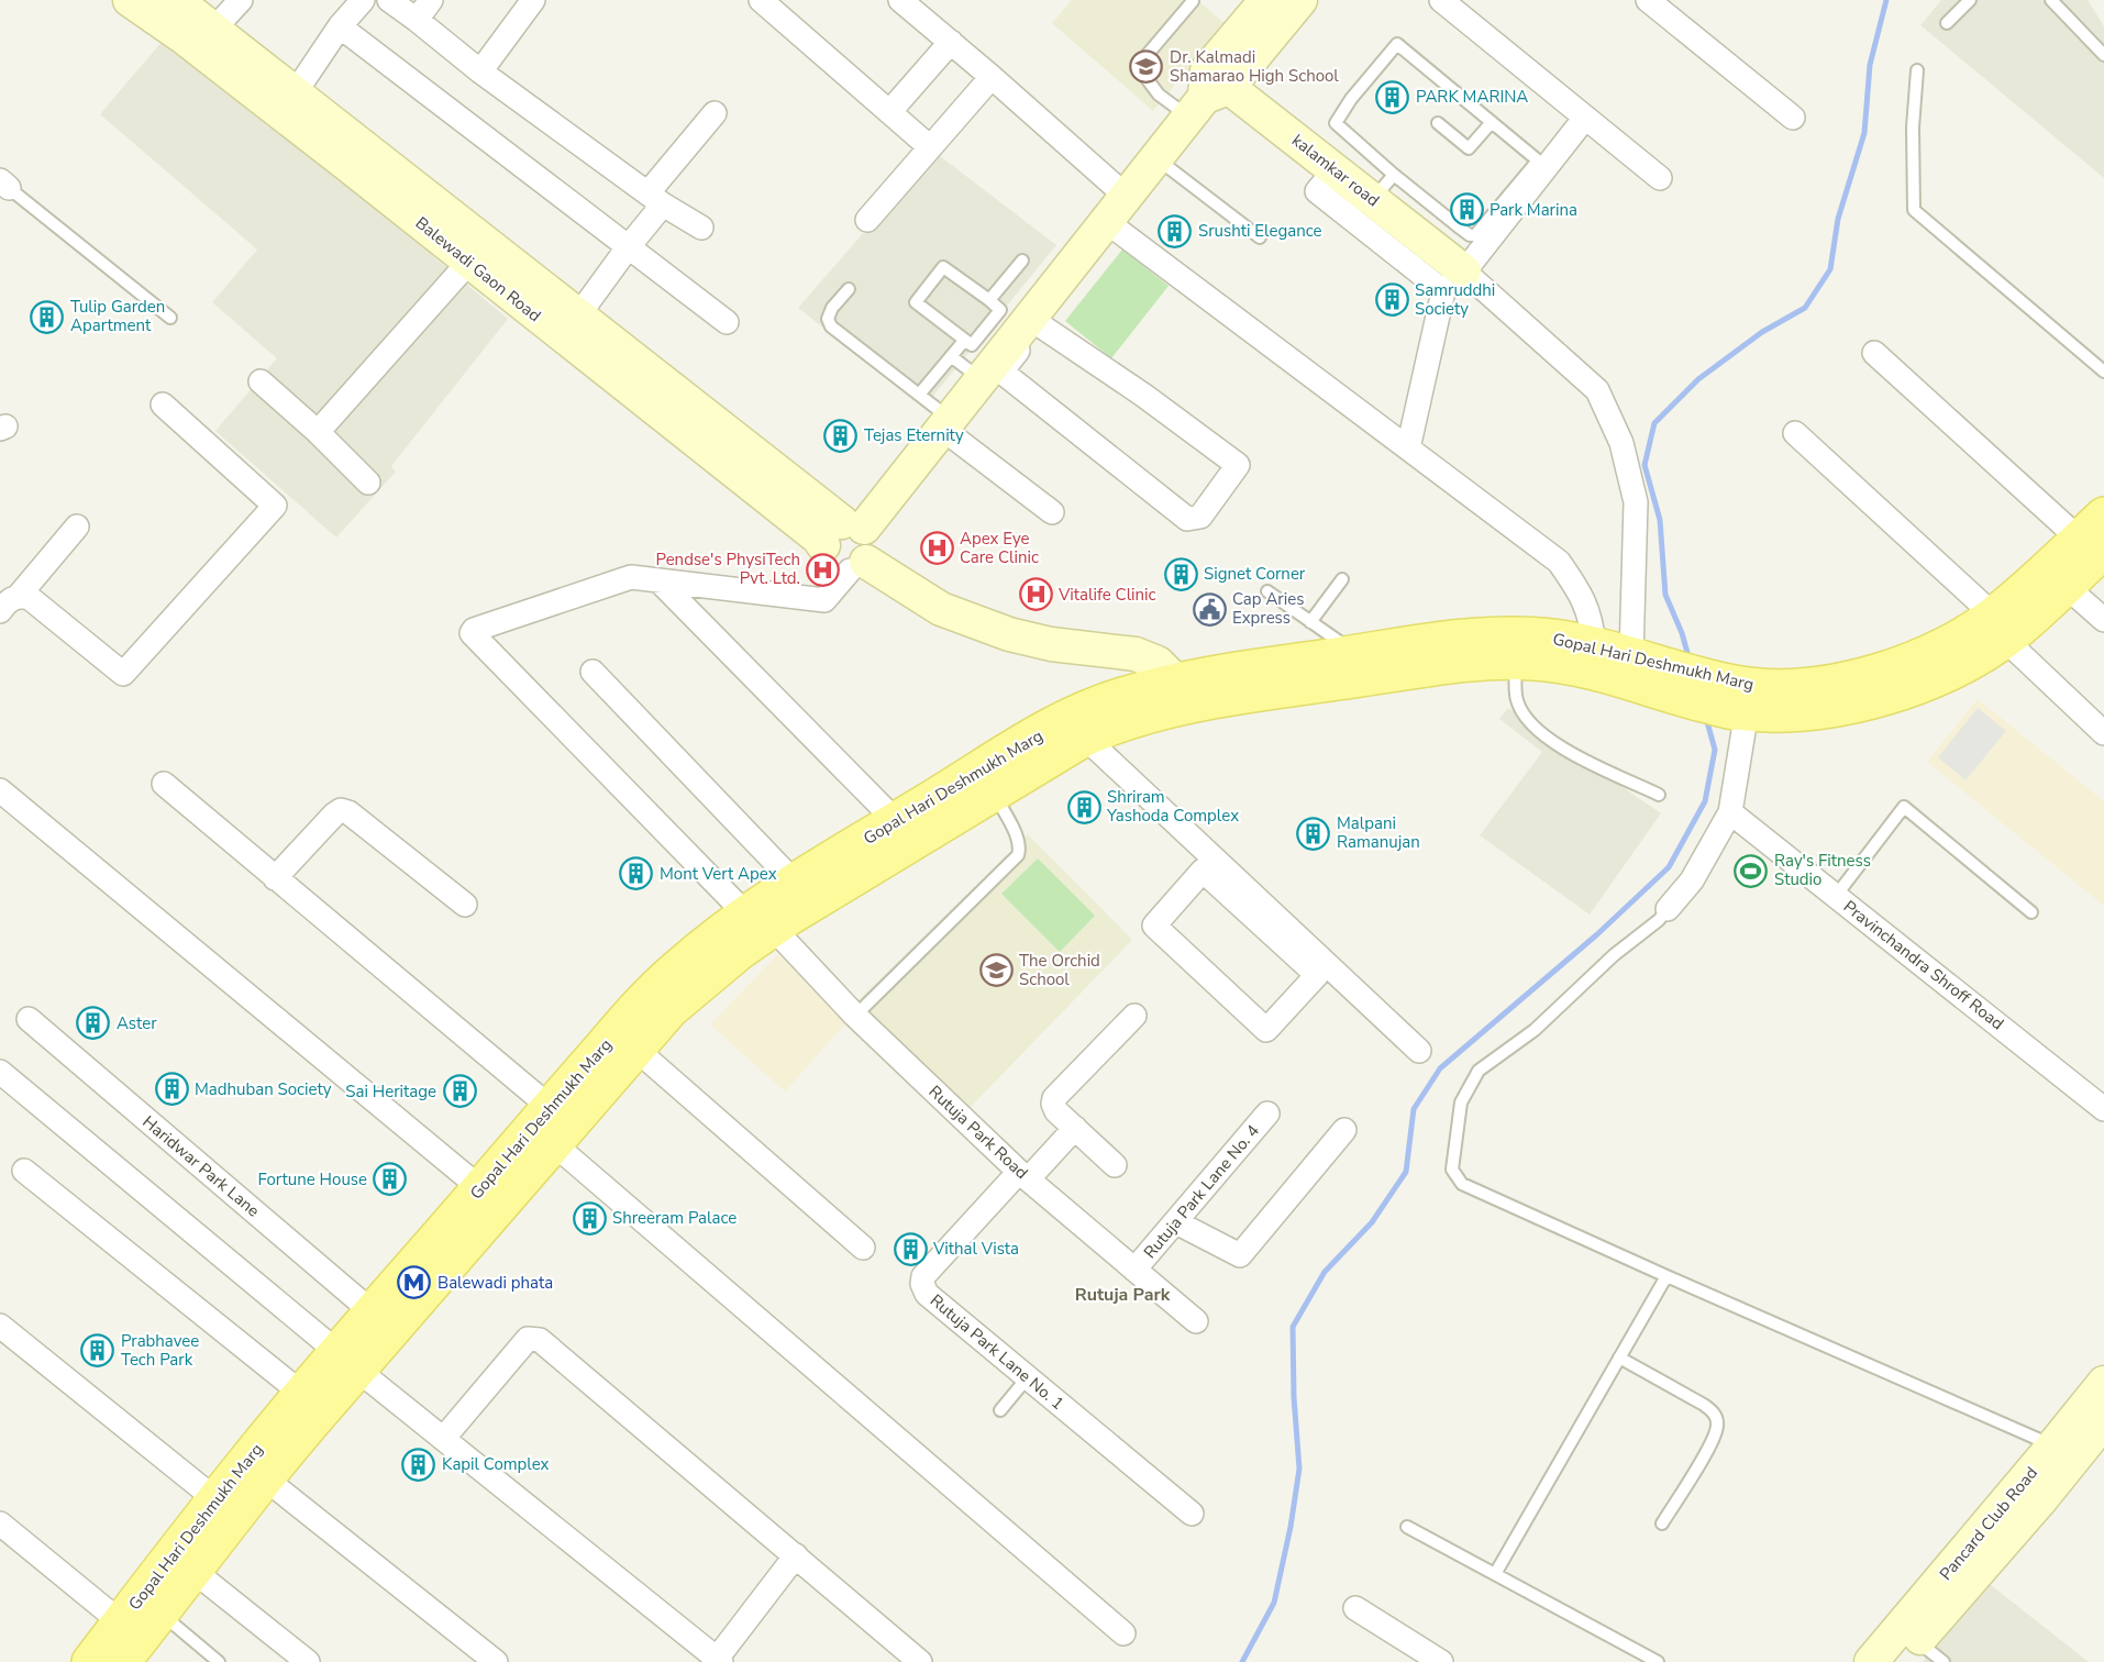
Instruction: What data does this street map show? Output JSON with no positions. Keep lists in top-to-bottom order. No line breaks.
{"streets":{"main road":["kalamkar road","Balewadi Gaon Road","Gopal Hari Deshmukh Marg","Pancard Club Road"],"street":["Pravinchandra Shroff Road","Rutuja Park Road","Haridwar Park Lane","Rutuja Park Lane No. 4","Rutuja Park Lane No. 1"]},"crossings":[["Gopal Hari Deshmukh Marg","Rutuja Park Road"],["Gopal Hari Deshmukh Marg","Haridwar Park Lane"],["Rutuja Park Road","Rutuja Park Lane No. 4"],["Rutuja Park Road","Rutuja Park Lane No. 1"]],"districts":["Rutuja Park"],"places":{"school or university":["Dr. Kalmadi Shamarao High School","The Orchid School"],"building":["PARK MARINA","Park Marina","Srushti Elegance","Samruddhi Society","Tulip Garden Apartment","Tejas Eternity","Signet Corner","Shriram Yashoda Complex","Malpani Ramanujan","Mont Vert Apex","Aster","Madhuban Society","Sai Heritage","Fortune House","Shreeram Palace","Vithal Vista","Prabhavee Tech Park","Kapil Complex"],"hospital":["Apex Eye Care Clinic","Pendse's PhysiTech Pvt. Ltd.","Vitalife Clinic"],"public building":["Cap Aries Express"],"sports":["Ray's Fitness Studio"],"metro station":["Balewadi phata"]}}
